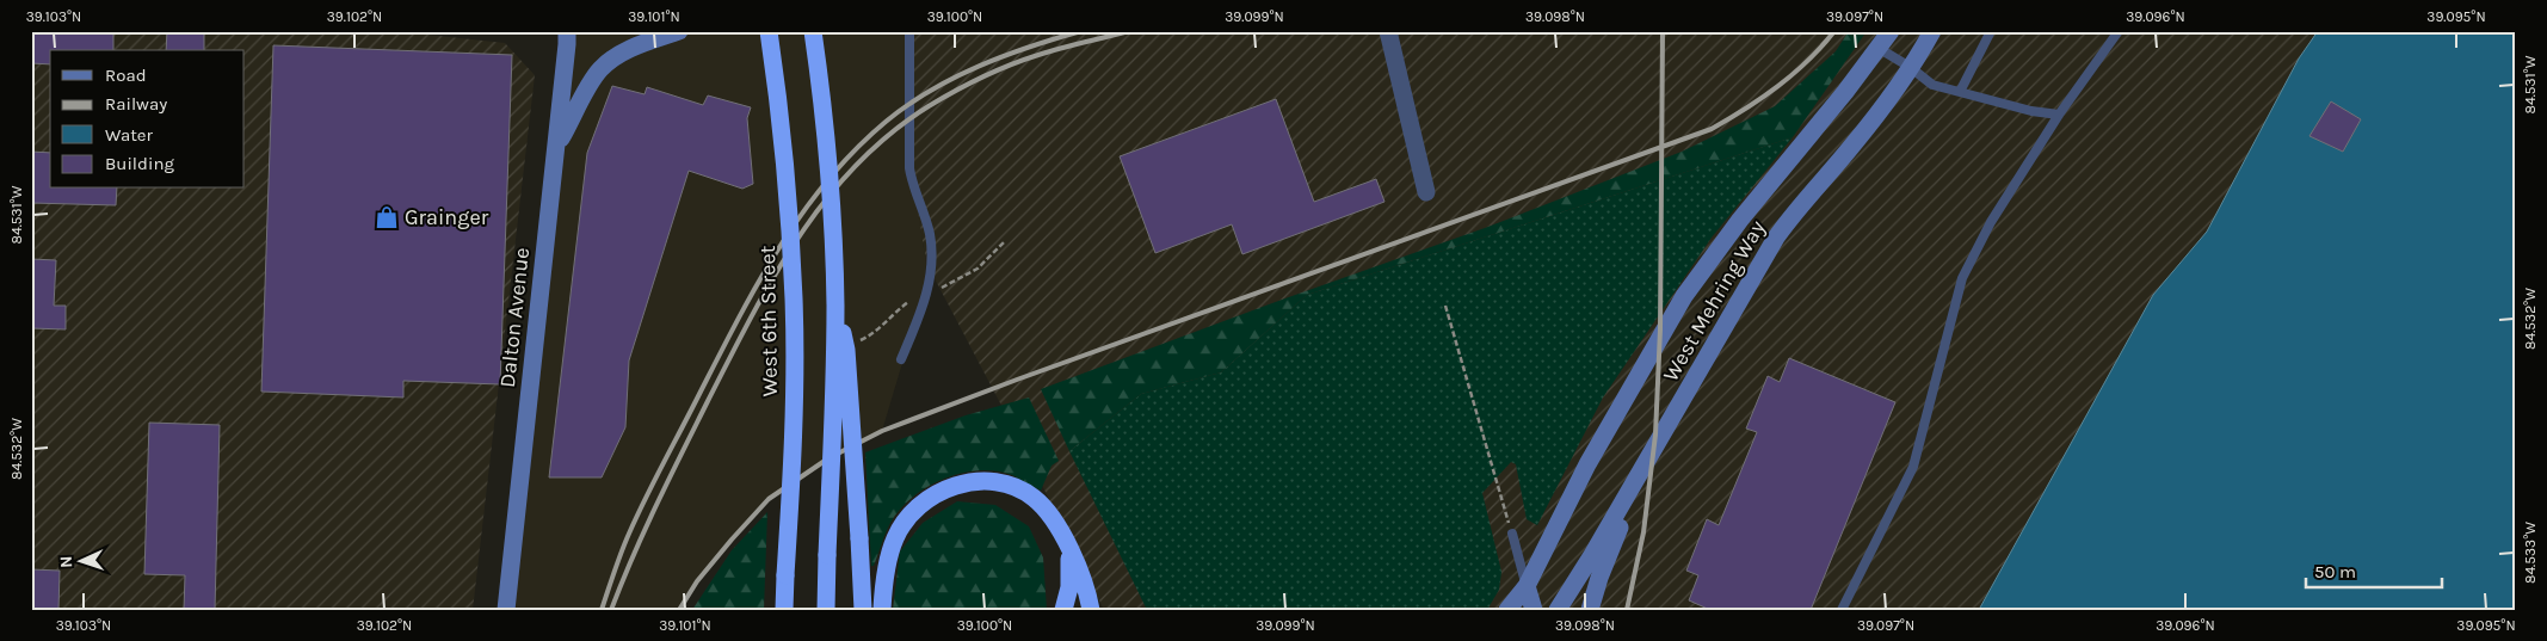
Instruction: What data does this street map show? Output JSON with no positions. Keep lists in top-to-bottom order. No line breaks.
{"streets":{"highway":["West 6th Street"],"main road":["West Mehring Way","Dalton Avenue"]},"places":{"shop":["Grainger"]},"legend":["Road","Railway","Water","Building"],"scale_bar":"50 m","north":"left","coordinates":["39.103°N","39.102°N","39.101°N","39.100°N","39.099°N","39.098°N","39.097°N","39.096°N","39.095°N","84.531°W","84.532°W","84.533°W"]}
